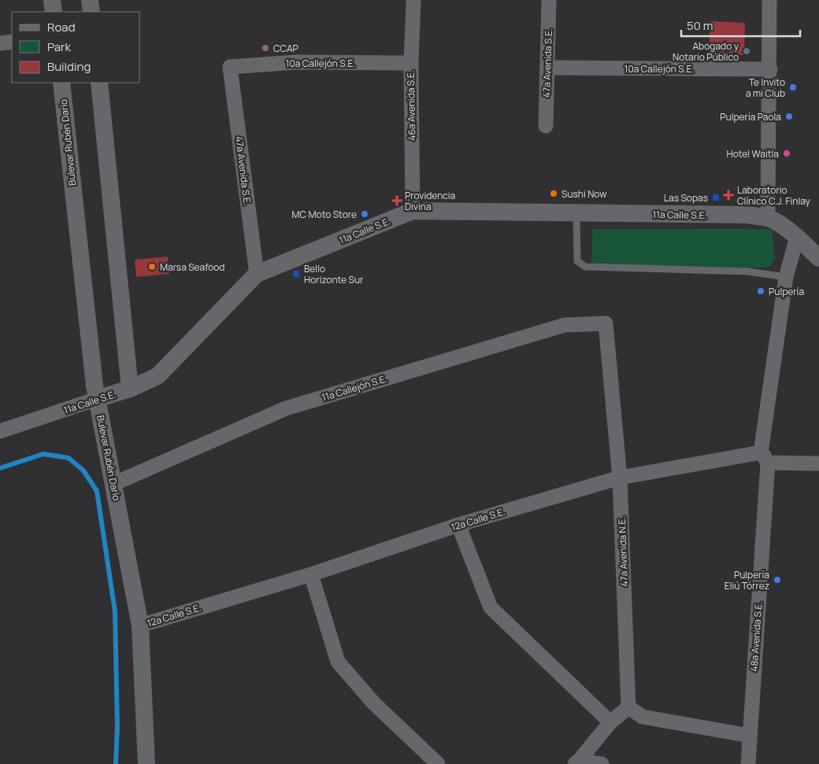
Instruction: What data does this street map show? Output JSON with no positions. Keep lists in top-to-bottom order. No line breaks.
{"streets":{"street":["10a Callejón S.E.","47a Avenida S.E.","46a Avenida S.E.","Bulevar Rubén Darío","11a Calle S.E.","11a Callejón S.E.","12a Calle S.E.","47a Avenida N.E.","48a Avenida S.E."]},"crossings":[["10a Callejón S.E.","47a Avenida S.E."],["10a Callejón S.E.","46a Avenida S.E."],["47a Avenida S.E.","11a Calle S.E."],["46a Avenida S.E.","11a Calle S.E."],["Bulevar Rubén Darío","11a Calle S.E."],["Bulevar Rubén Darío","11a Callejón S.E."],["Bulevar Rubén Darío","12a Calle S.E."],["11a Calle S.E.","48a Avenida S.E."],["11a Callejón S.E.","47a Avenida N.E."],["12a Calle S.E.","47a Avenida N.E."],["12a Calle S.E.","48a Avenida S.E."]],"places":{"other":["CCAP","Abogado y Notario Público","Te Invito a mi Club","Pulpería Paola","Hotel Waitla","Sushi Now","MC Moto Store","Marsa Seafood","Pulpería","Pulpería Eliú Tórrez"],"health":["Laboratorio Clínico C.J. Finlay","Providencia Divina"],"transit":["Las Sopas","Bello Horizonte Sur"]},"legend":["Road","Park","Building"],"scale_bar":"50 m"}
